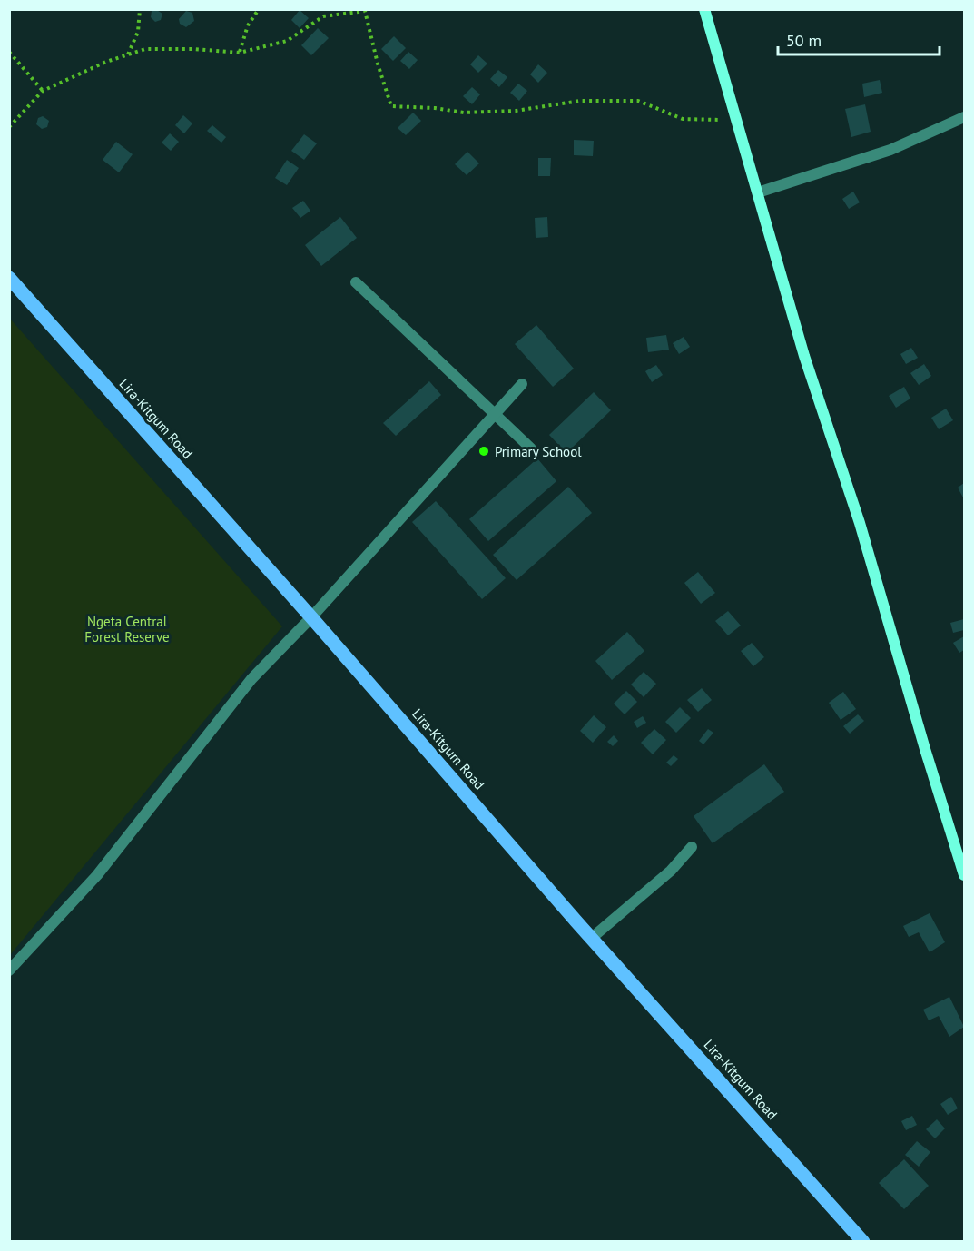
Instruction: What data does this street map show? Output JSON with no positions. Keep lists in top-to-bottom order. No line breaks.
{"streets":{"main road":["Lira-Kitgum Road"]},"parks":["Ngeta Central Forest Reserve"],"places":["Primary School"],"scale_bar":"50 m"}
